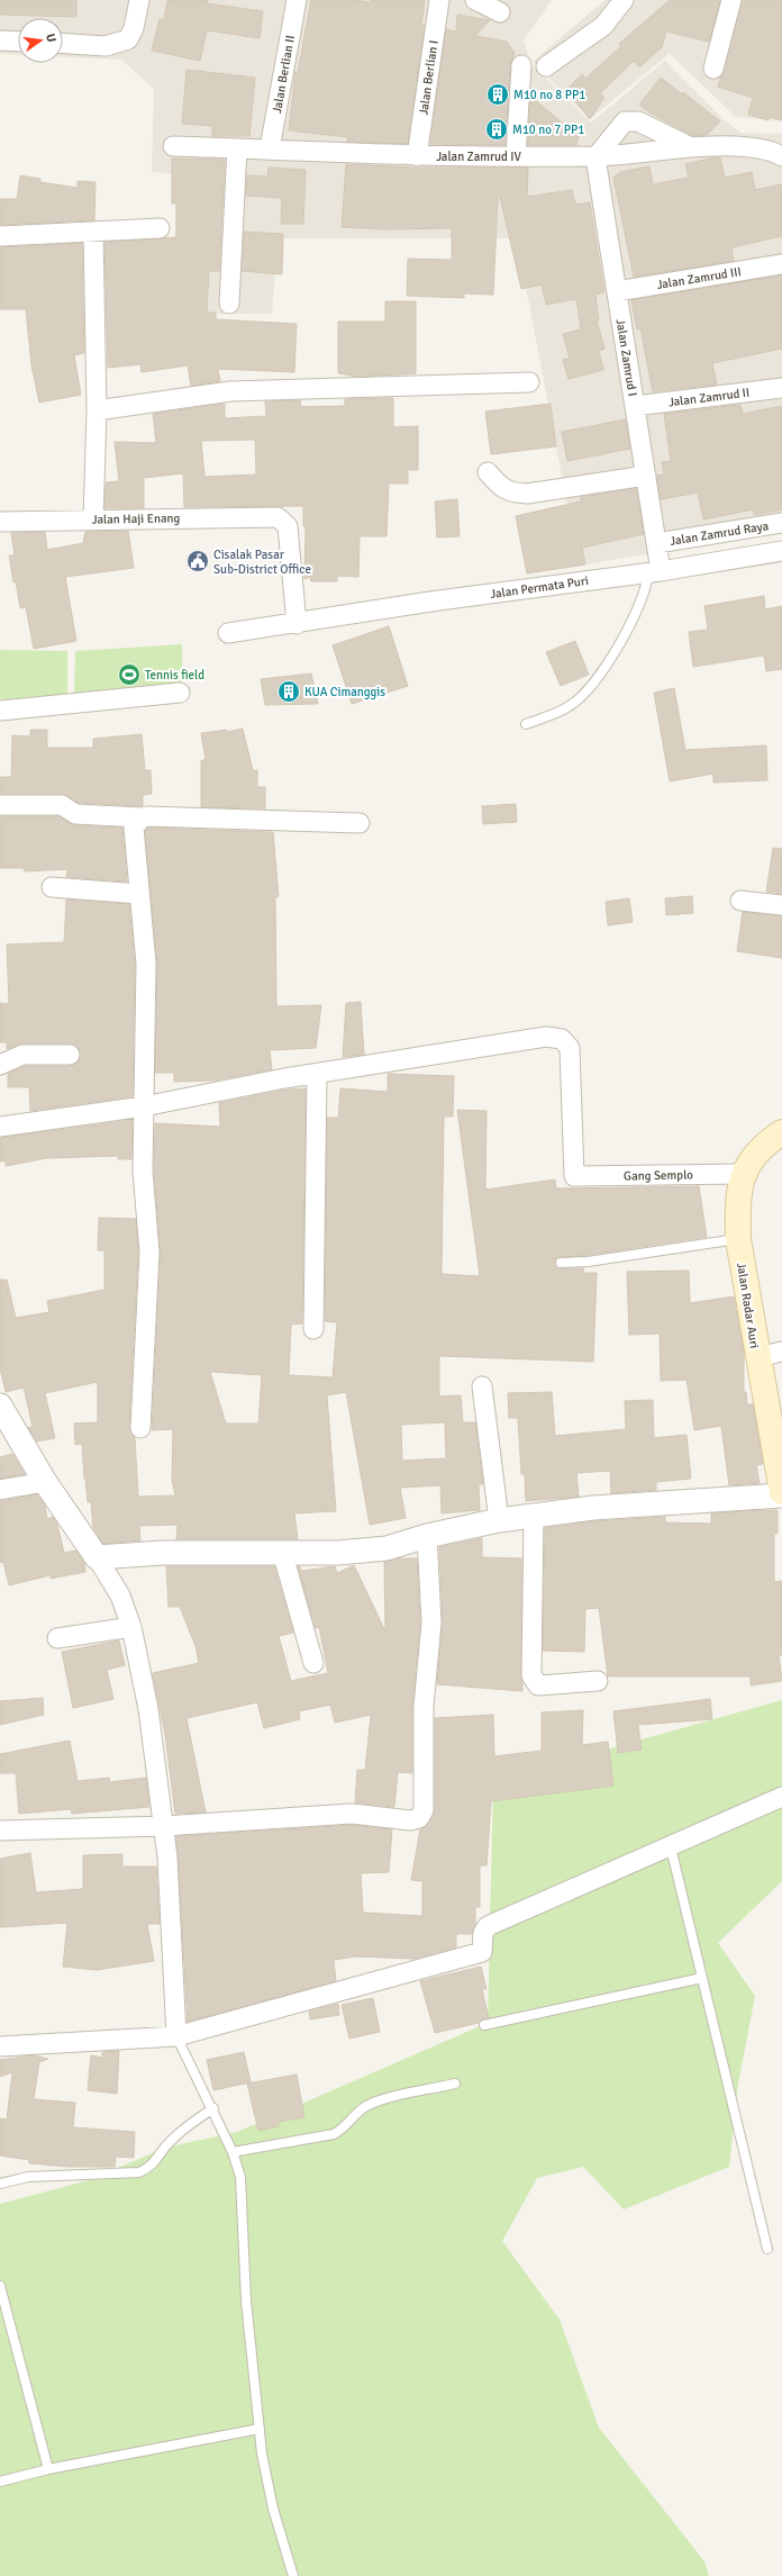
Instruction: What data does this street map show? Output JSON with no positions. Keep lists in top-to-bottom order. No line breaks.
{"streets":{"main road":["Jalan Radar Auri"],"street":["Jalan Berlian II","Jalan Berlian I","Jalan Zamrud IV","Jalan Zamrud III","Jalan Zamrud I","Jalan Zamrud II","Jalan Haji Enang","Jalan Zamrud Raya","Jalan Permata Puri","Gang Semplo"]},"crossings":[["Jalan Berlian II","Jalan Zamrud IV"],["Jalan Berlian I","Jalan Zamrud IV"],["Jalan Zamrud IV","Jalan Zamrud I"],["Jalan Zamrud III","Jalan Zamrud I"],["Jalan Zamrud I","Jalan Zamrud II"],["Jalan Zamrud I","Jalan Zamrud Raya"],["Jalan Zamrud I","Jalan Permata Puri"],["Jalan Haji Enang","Jalan Permata Puri"],["Jalan Zamrud Raya","Jalan Permata Puri"],["Gang Semplo","Jalan Radar Auri"]],"places":{"building":["M10 no 8 PP1","M10 no 7 PP1","KUA Cimanggis"],"public building":["Cisalak Pasar Sub-District Office"],"sports":["Tennis field"]},"north":"right"}
